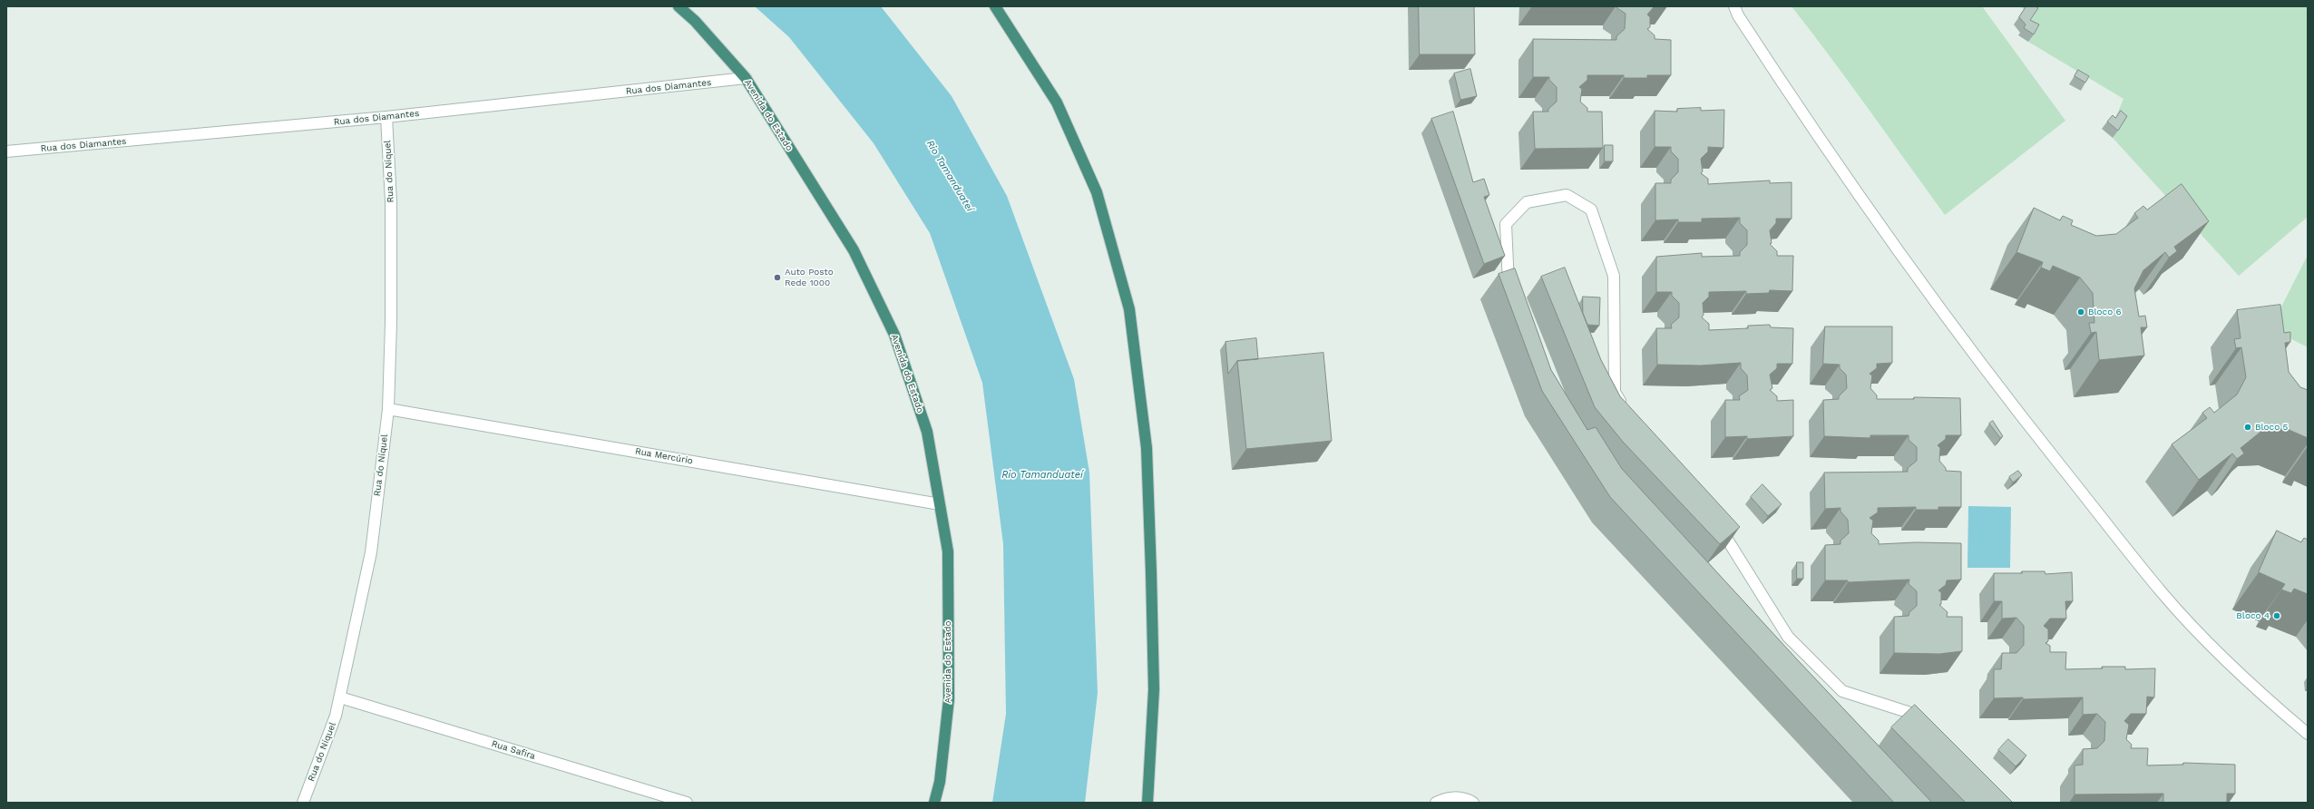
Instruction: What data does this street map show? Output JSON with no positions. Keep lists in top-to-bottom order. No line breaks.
{"streets":{"highway":["Avenida do Estado"],"street":["Rua dos Diamantes","Rua do Níquel","Rua Mercúrio","Rua Safira"]},"crossings":[["Rua dos Diamantes","Avenida do Estado"],["Rua dos Diamantes","Rua do Níquel"],["Avenida do Estado","Rua Mercúrio"],["Rua do Níquel","Rua Mercúrio"],["Rua do Níquel","Rua Safira"]],"water":["Rio Tamanduateí"],"places":["Auto Posto Rede 1000","Bloco 6","Bloco 5","Bloco 4"]}
